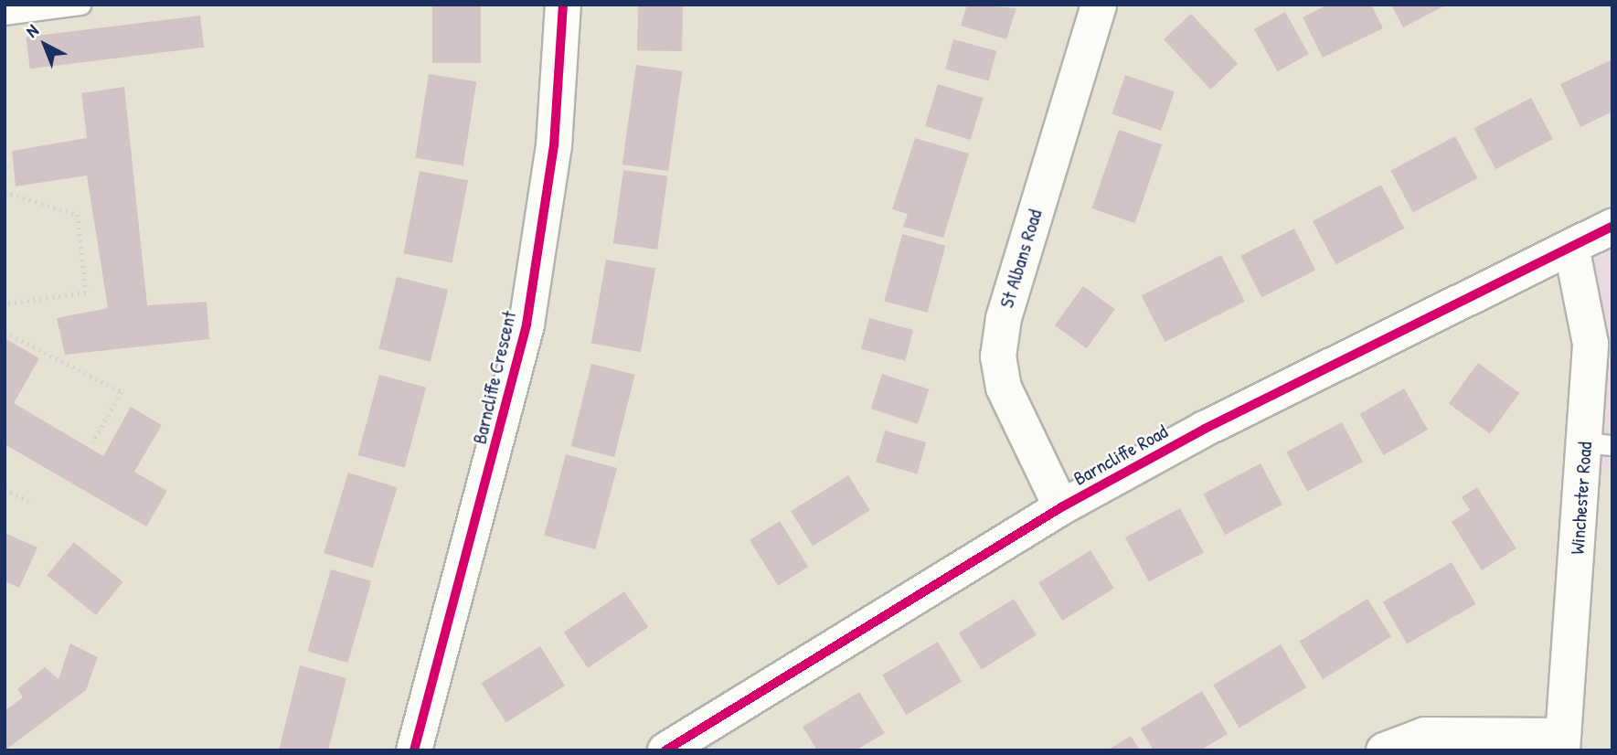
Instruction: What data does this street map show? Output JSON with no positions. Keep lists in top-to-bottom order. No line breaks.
{"streets":{"street":["St Albans Road","Barncliffe Crescent","Barncliffe Road","Winchester Road"]},"crossings":[["St Albans Road","Barncliffe Road"],["Barncliffe Road","Winchester Road"]],"north":"top left"}
